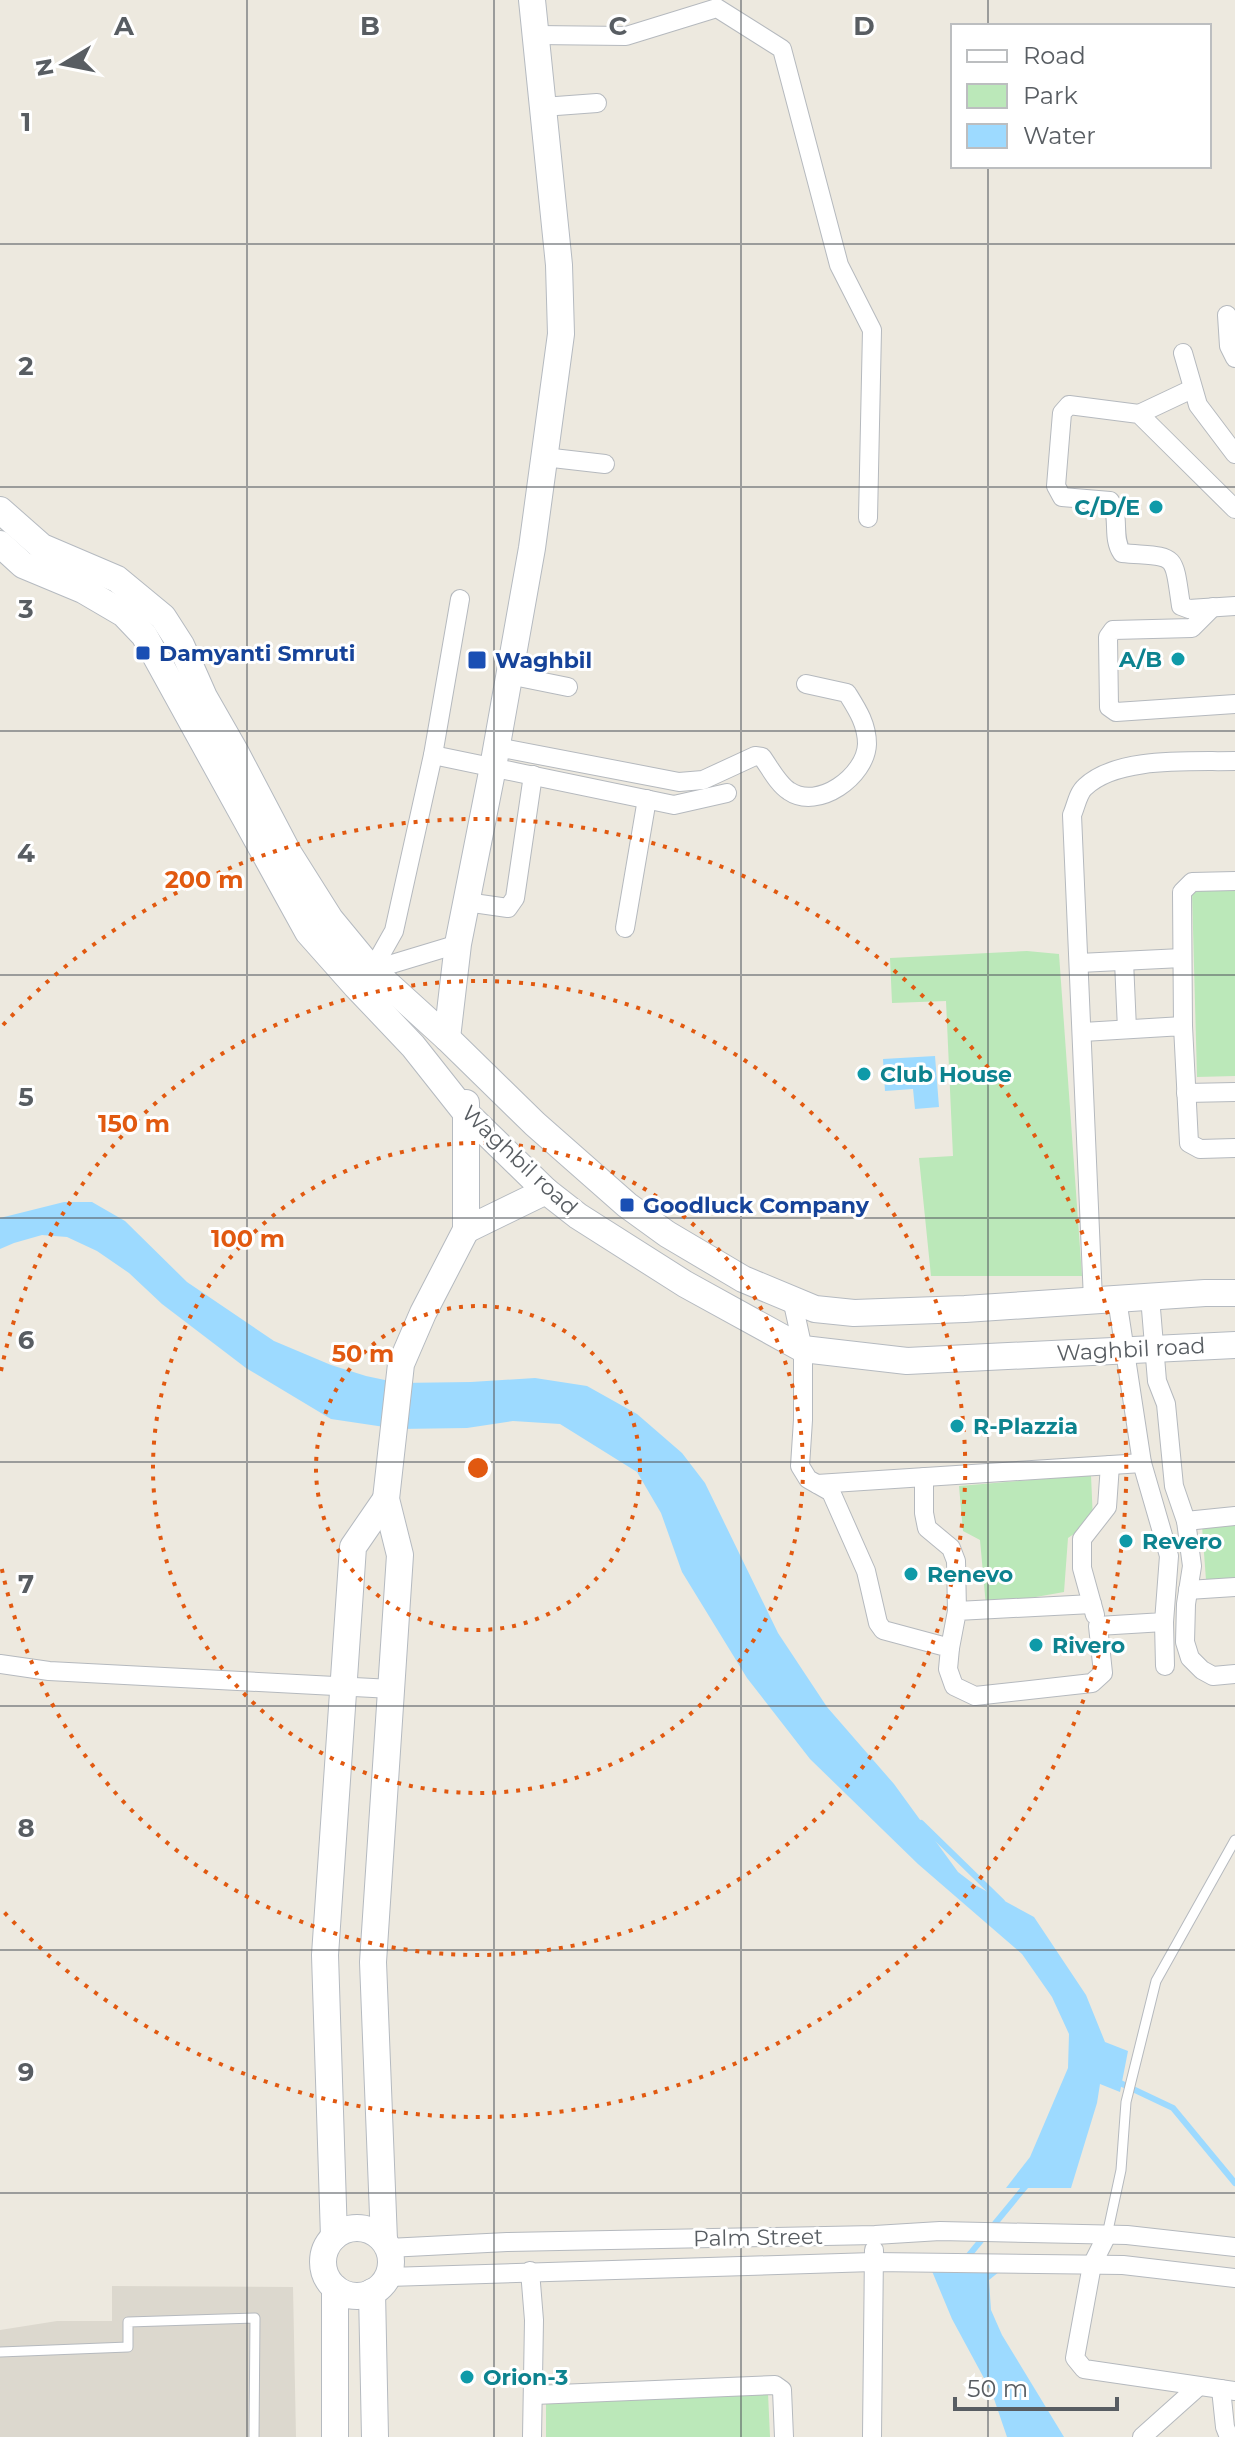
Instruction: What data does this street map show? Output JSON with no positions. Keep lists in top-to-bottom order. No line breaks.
{"streets":{"main road":["Waghbil road"],"street":["Palm Street"]},"places":{"other":["C/D/E","A/B","Club House","R-Plazzia","Revero","Renevo","Rivero","Orion-3"],"transit":["Damyanti Smruti","Waghbil","Goodluck Company"]},"legend":["Road","Park","Water"],"scale_bar":"50 m","north":"left","grid":{"columns":["A","B","C","D"],"rows":["1","2","3","4","5","6","7","8","9"]},"rings":["200 m","150 m","100 m","50 m"]}
